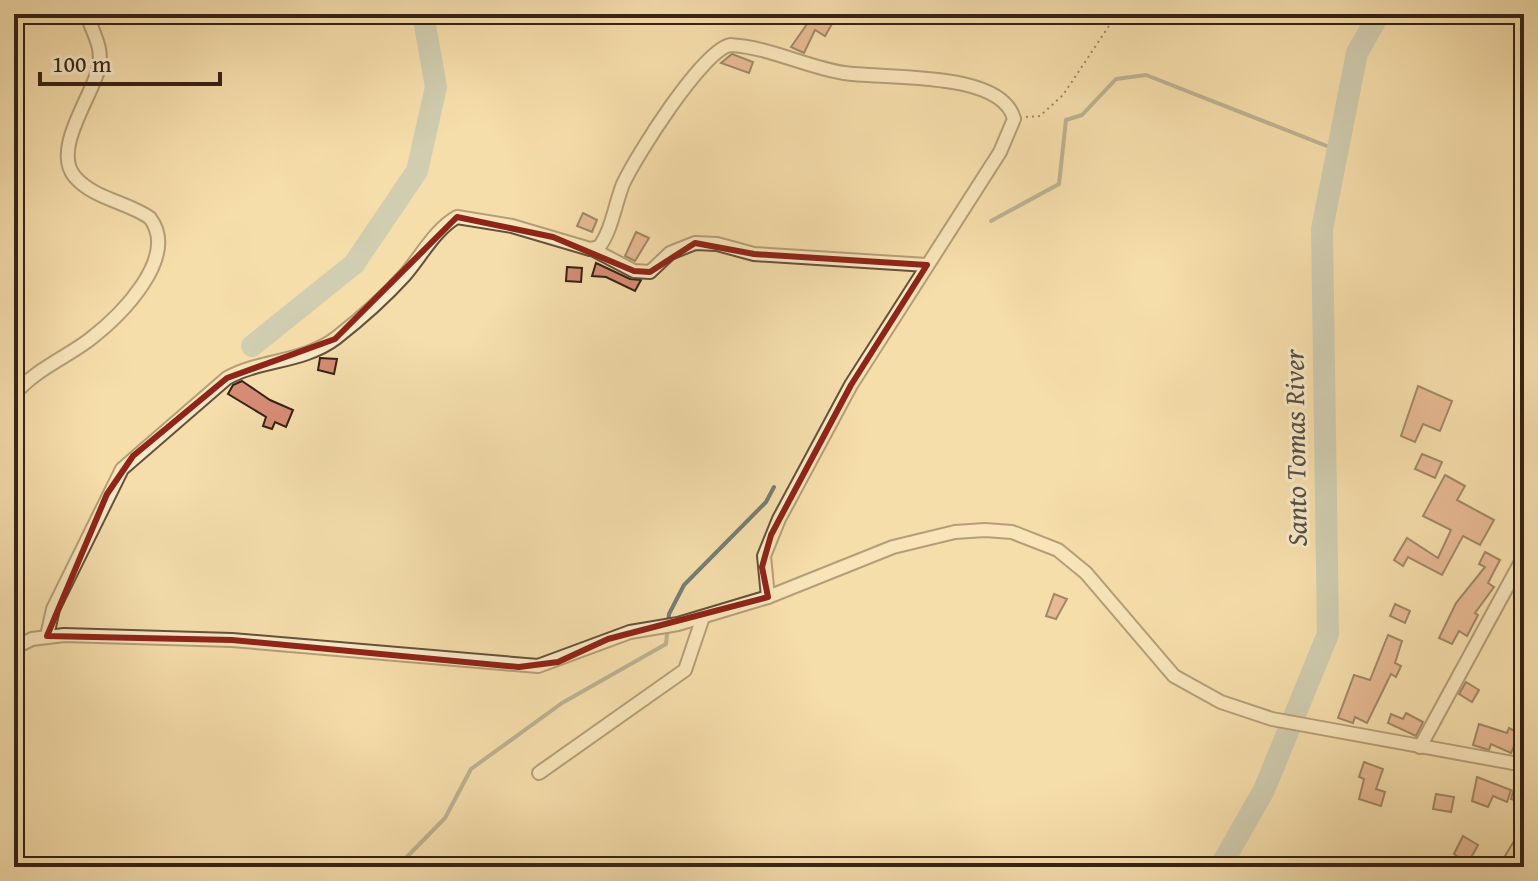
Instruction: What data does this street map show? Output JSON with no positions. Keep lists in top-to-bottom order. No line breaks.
{"water":["Santo Tomas River"],"scale_bar":"100 m"}
